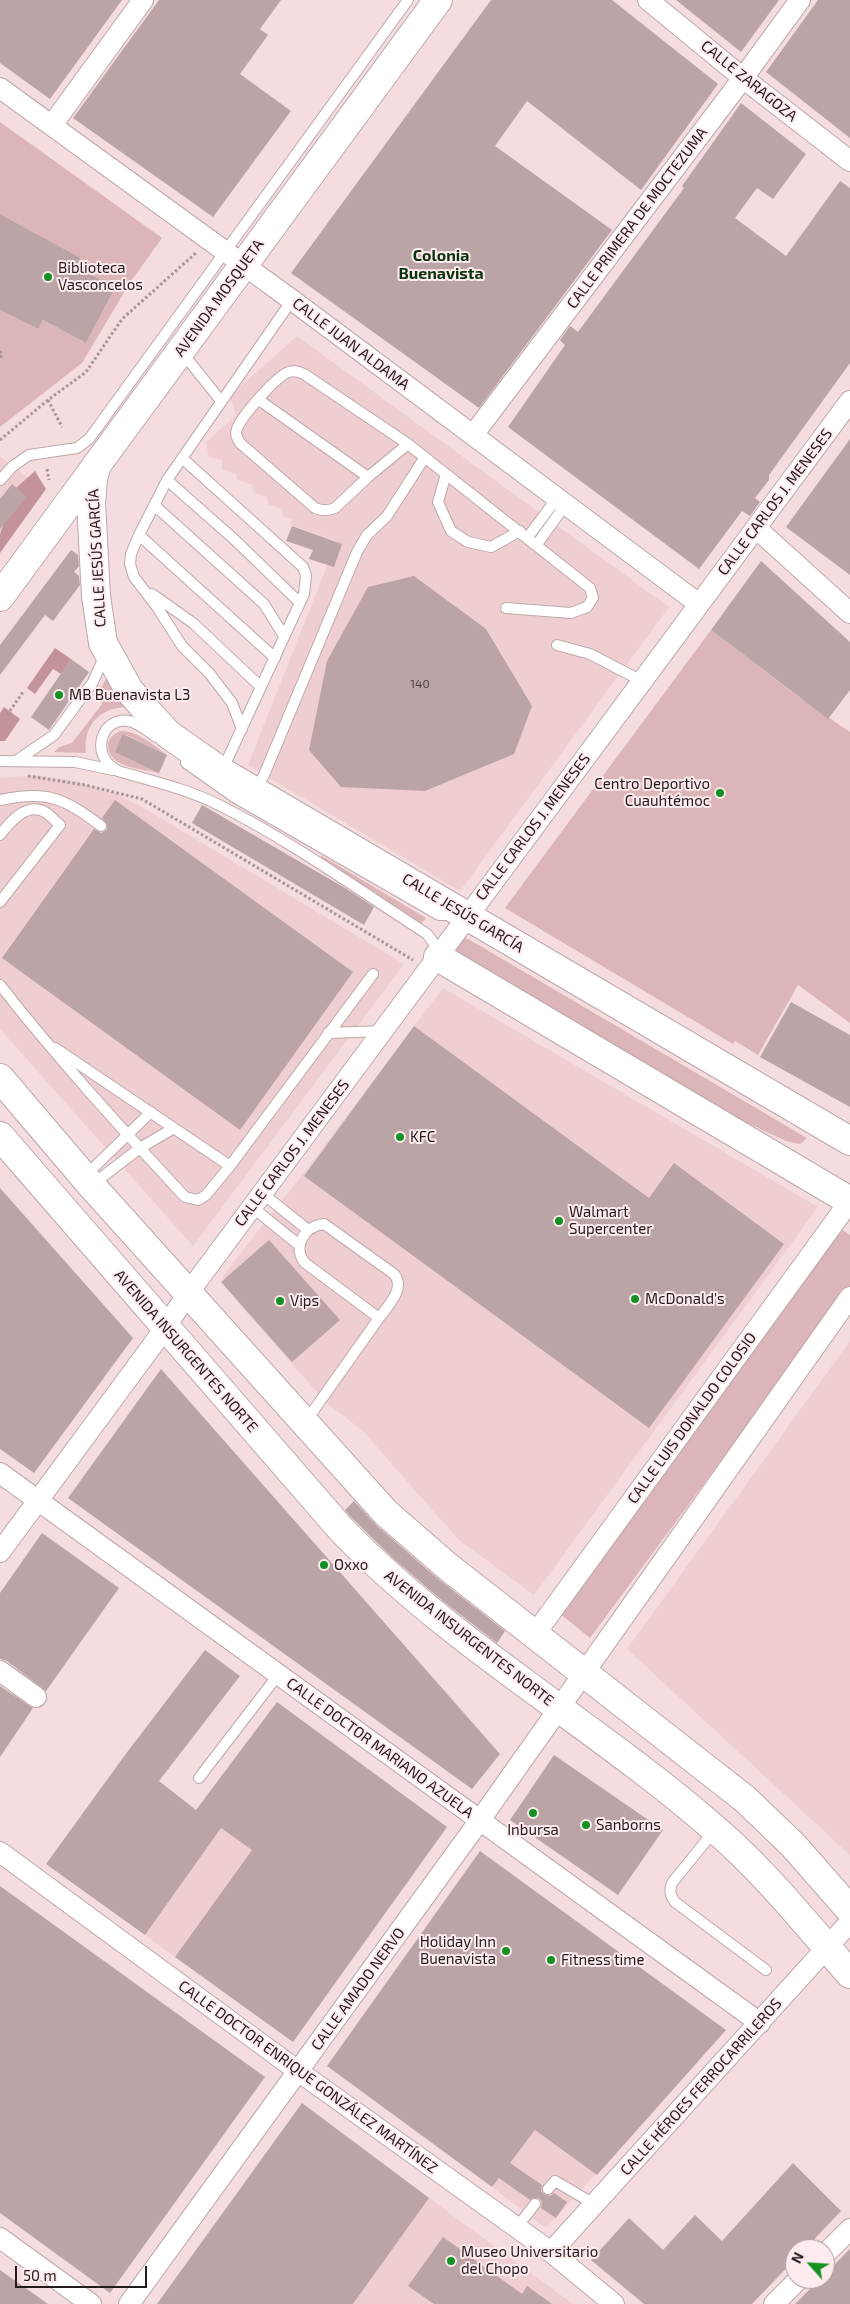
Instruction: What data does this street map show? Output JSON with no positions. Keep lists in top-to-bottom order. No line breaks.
{"streets":{"main road":["AVENIDA MOSQUETA","CALLE JESÚS GARCÍA","AVENIDA INSURGENTES NORTE"],"street":["CALLE ZARAGOZA","CALLE PRIMERA DE MOCTEZUMA","CALLE JUAN ALDAMA","CALLE CARLOS J. MENESES","CALLE LUIS DONALDO COLOSIO","CALLE DOCTOR MARIANO AZUELA","CALLE AMADO NERVO","CALLE DOCTOR ENRIQUE GONZÁLEZ MARTÍNEZ","CALLE HÉROES FERROCARRILEROS"]},"crossings":[["CALLE ZARAGOZA","CALLE PRIMERA DE MOCTEZUMA"],["CALLE PRIMERA DE MOCTEZUMA","CALLE JUAN ALDAMA"],["AVENIDA MOSQUETA","CALLE JUAN ALDAMA"],["AVENIDA MOSQUETA","CALLE JESÚS GARCÍA"],["CALLE JUAN ALDAMA","CALLE CARLOS J. MENESES"],["CALLE CARLOS J. MENESES","CALLE JESÚS GARCÍA"],["CALLE CARLOS J. MENESES","AVENIDA INSURGENTES NORTE"],["CALLE CARLOS J. MENESES","CALLE DOCTOR MARIANO AZUELA"],["AVENIDA INSURGENTES NORTE","CALLE AMADO NERVO"],["AVENIDA INSURGENTES NORTE","CALLE HÉROES FERROCARRILEROS"],["CALLE DOCTOR MARIANO AZUELA","CALLE AMADO NERVO"],["CALLE DOCTOR MARIANO AZUELA","CALLE HÉROES FERROCARRILEROS"],["CALLE AMADO NERVO","CALLE DOCTOR ENRIQUE GONZÁLEZ MARTÍNEZ"],["CALLE DOCTOR ENRIQUE GONZÁLEZ MARTÍNEZ","CALLE HÉROES FERROCARRILEROS"]],"districts":["Colonia Buenavista"],"places":["Biblioteca Vasconcelos","MB Buenavista L3","Centro Deportivo Cuauhtémoc","KFC","Walmart Supercenter","McDonald's","Vips","Oxxo","Inbursa","Sanborns","Holiday Inn Buenavista","Fitness time","Museo Universitario del Chopo"],"house_numbers":["140"],"scale_bar":"50 m","north":"top left"}
